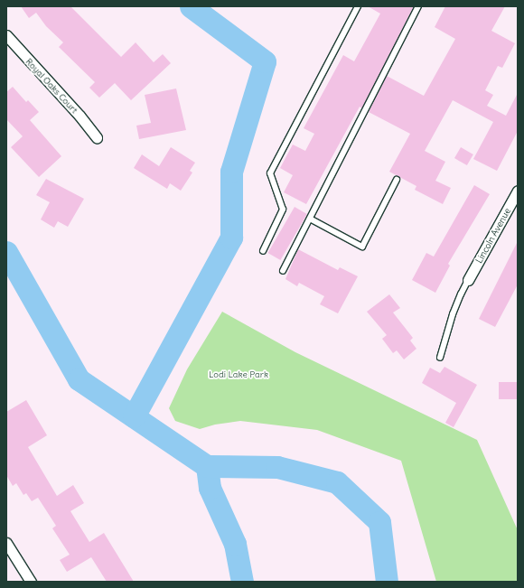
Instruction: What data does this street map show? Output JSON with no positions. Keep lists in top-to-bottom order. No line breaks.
{"streets":{"street":["Royal Oaks Court","Lincoln Avenue"]},"parks":["Lodi Lake Park"]}
